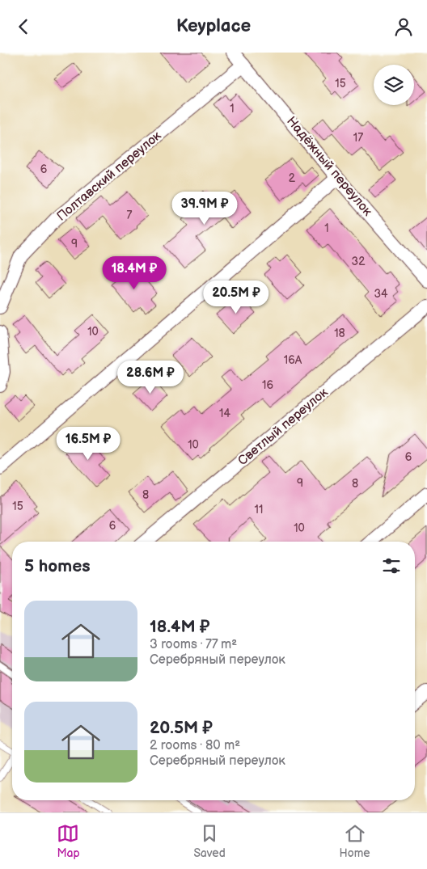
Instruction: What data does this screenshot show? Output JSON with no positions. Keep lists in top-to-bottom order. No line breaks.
{"streets":{"street":["Надёжный переулок","Полтавский переулок","Светлый переулок"]},"crossings":[["Надёжный переулок","Полтавский переулок"]],"house_numbers":["15","1","17","6","2","7","1","9","32","34","10","18","16А","16","14","10","6","9","8","8","15","11","6","10"],"page":{"header":"Keyplace","price":["39.9M ₽","18.4M ₽","20.5M ₽","28.6M ₽","16.5M ₽"],"heading":"5 homes","list":[{"name":"18.4M ₽","note":"3 rooms · 77 m² · Серебряный переулок"},{"name":"20.5M ₽","note":"2 rooms · 80 m² · Серебряный переулок"}],"tabs":["Map","Saved","Home"]}}
